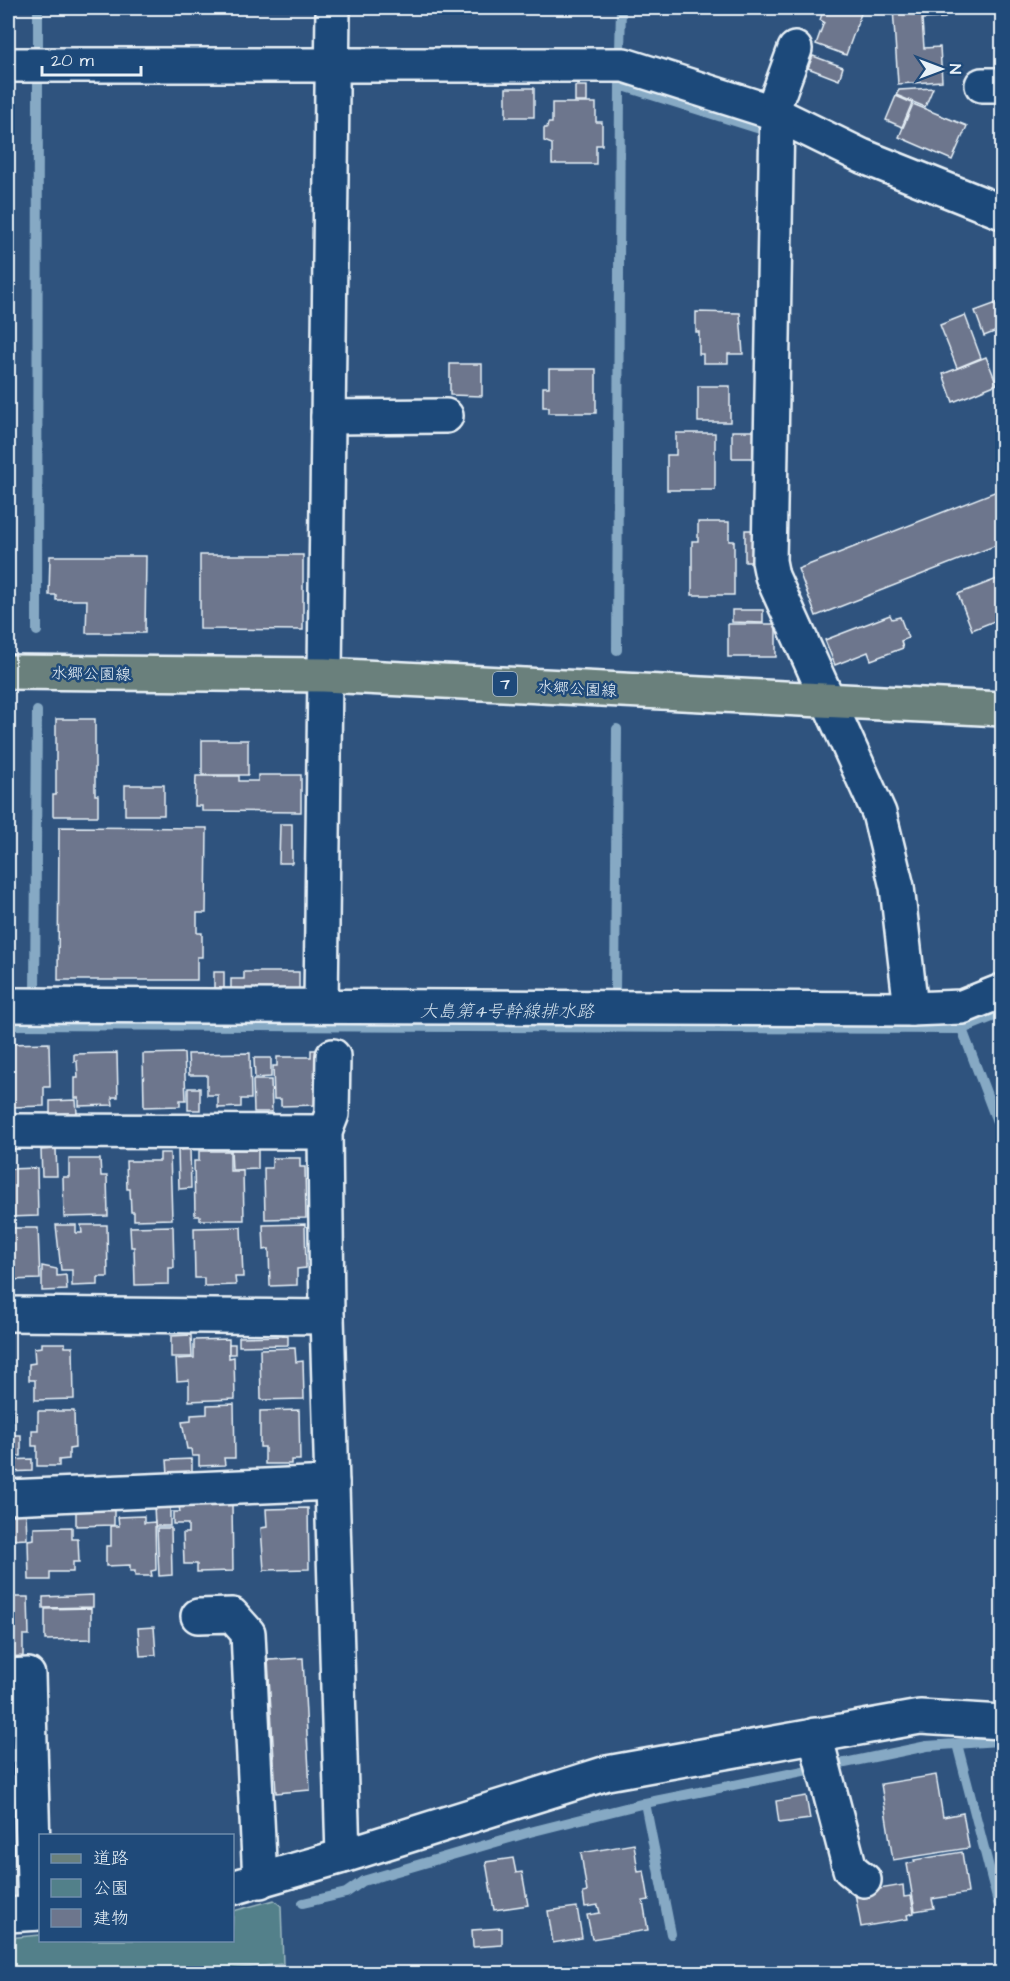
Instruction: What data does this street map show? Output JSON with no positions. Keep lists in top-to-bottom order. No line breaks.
{"streets":{"main road":["水郷公園線","7"]},"water":["大島第4号幹線排水路"],"legend":["道路","公園","建物"],"scale_bar":"20 m","north":"right"}
